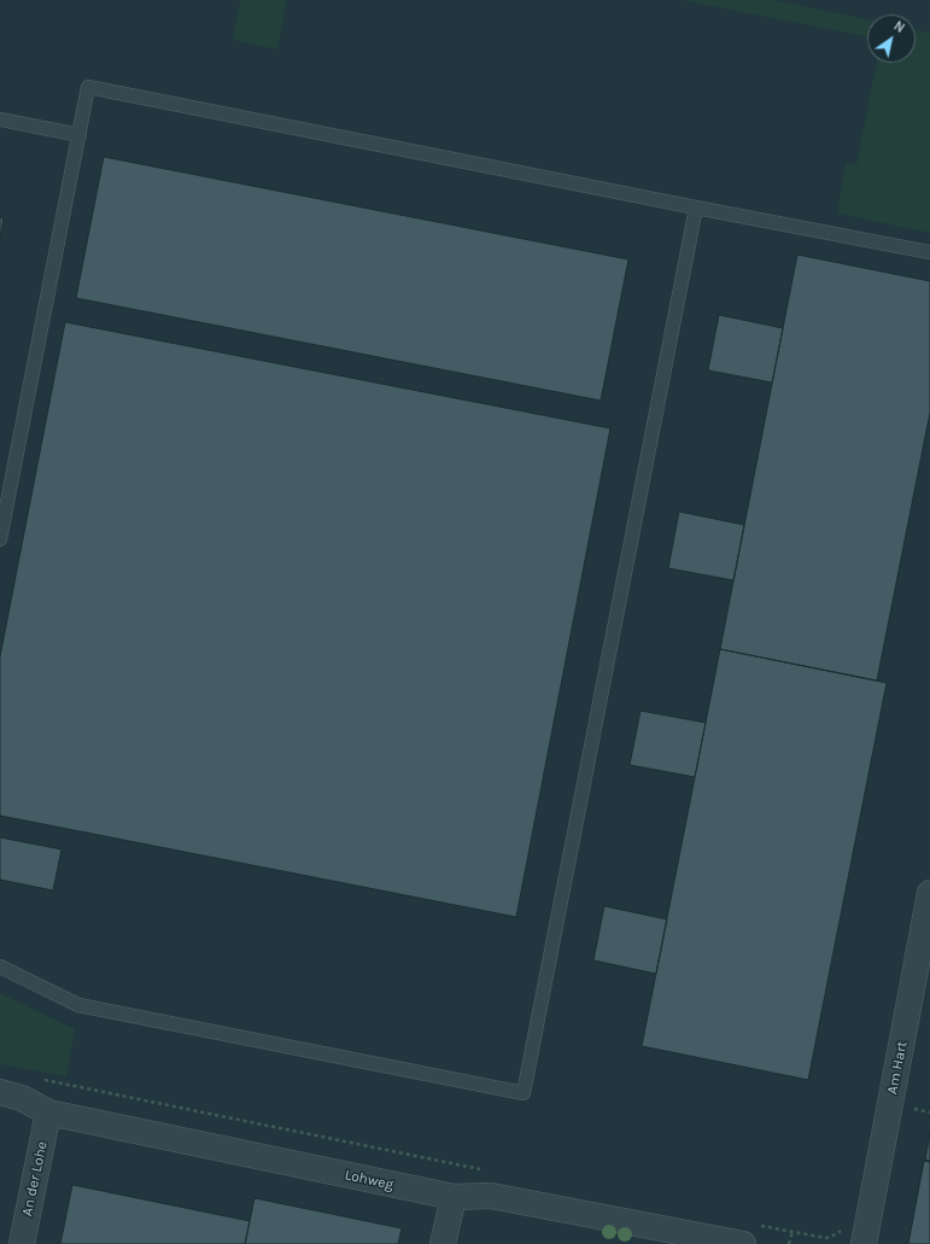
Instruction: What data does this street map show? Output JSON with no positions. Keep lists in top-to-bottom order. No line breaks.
{"streets":{"street":["Am Hart","An der Lohe","Lohweg"]},"crossings":[["An der Lohe","Lohweg"]],"north":"top right"}
